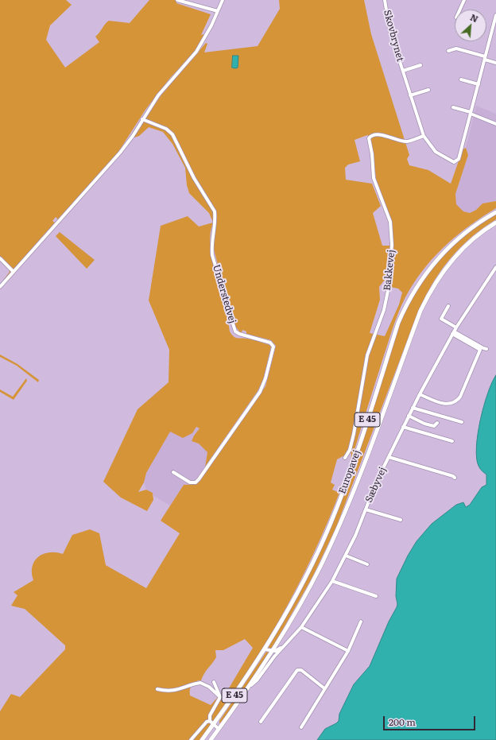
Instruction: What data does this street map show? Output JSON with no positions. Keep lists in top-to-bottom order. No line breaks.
{"streets":{"main road":["E 45","Europavej"],"street":["Skovbrynet","Bakkevej","Understedvej","Sæbyvej"]},"crossings":[["Skovbrynet","Bakkevej"],["Europavej","Sæbyvej"]],"scale_bar":"200 m","north":"top right"}
